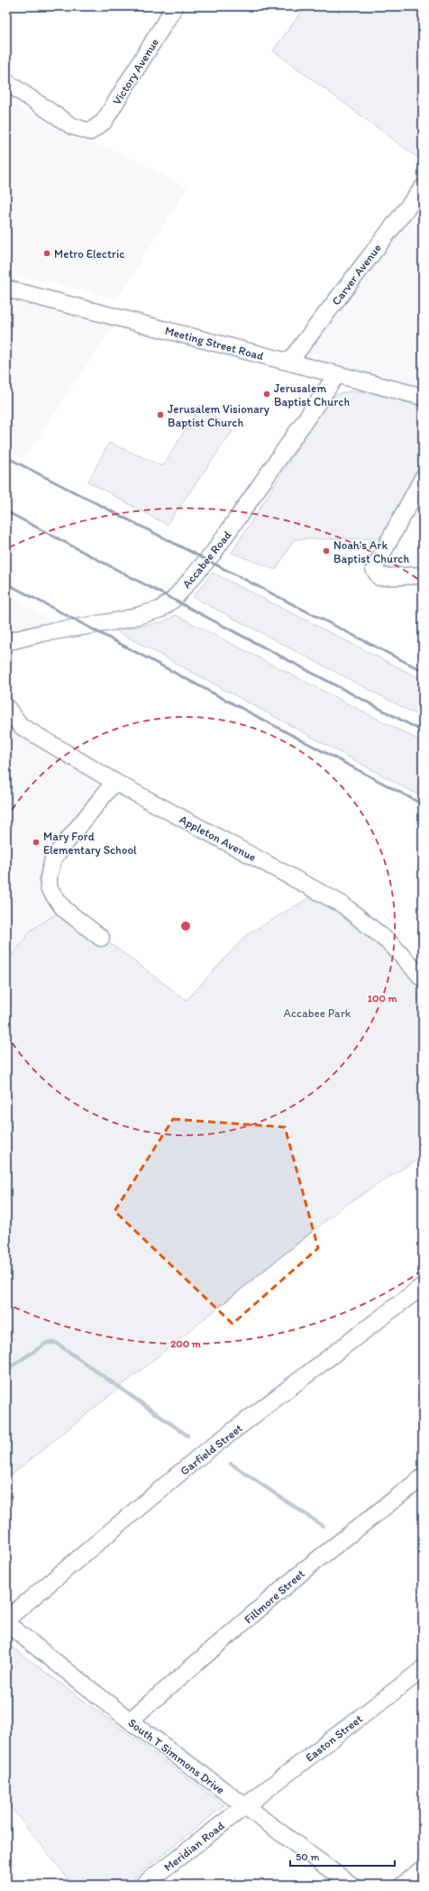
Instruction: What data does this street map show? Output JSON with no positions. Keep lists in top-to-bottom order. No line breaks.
{"streets":{"street":["Victory Avenue","Carver Avenue","Meeting Street Road","Accabee Road","Appleton Avenue","Garfield Street","Fillmore Street","Easton Street","South T Simmons Drive","Meridian Road"]},"crossings":[["Carver Avenue","Meeting Street Road"],["Meeting Street Road","Accabee Road"],["Fillmore Street","South T Simmons Drive"],["Easton Street","South T Simmons Drive"],["Easton Street","Meridian Road"],["South T Simmons Drive","Meridian Road"]],"parks":["Accabee Park"],"places":["Metro Electric","Jerusalem Baptist Church","Jerusalem Visionary Baptist Church","Noah's Ark Baptist Church","Mary Ford Elementary School"],"scale_bar":"50 m","rings":["100 m","200 m"]}
